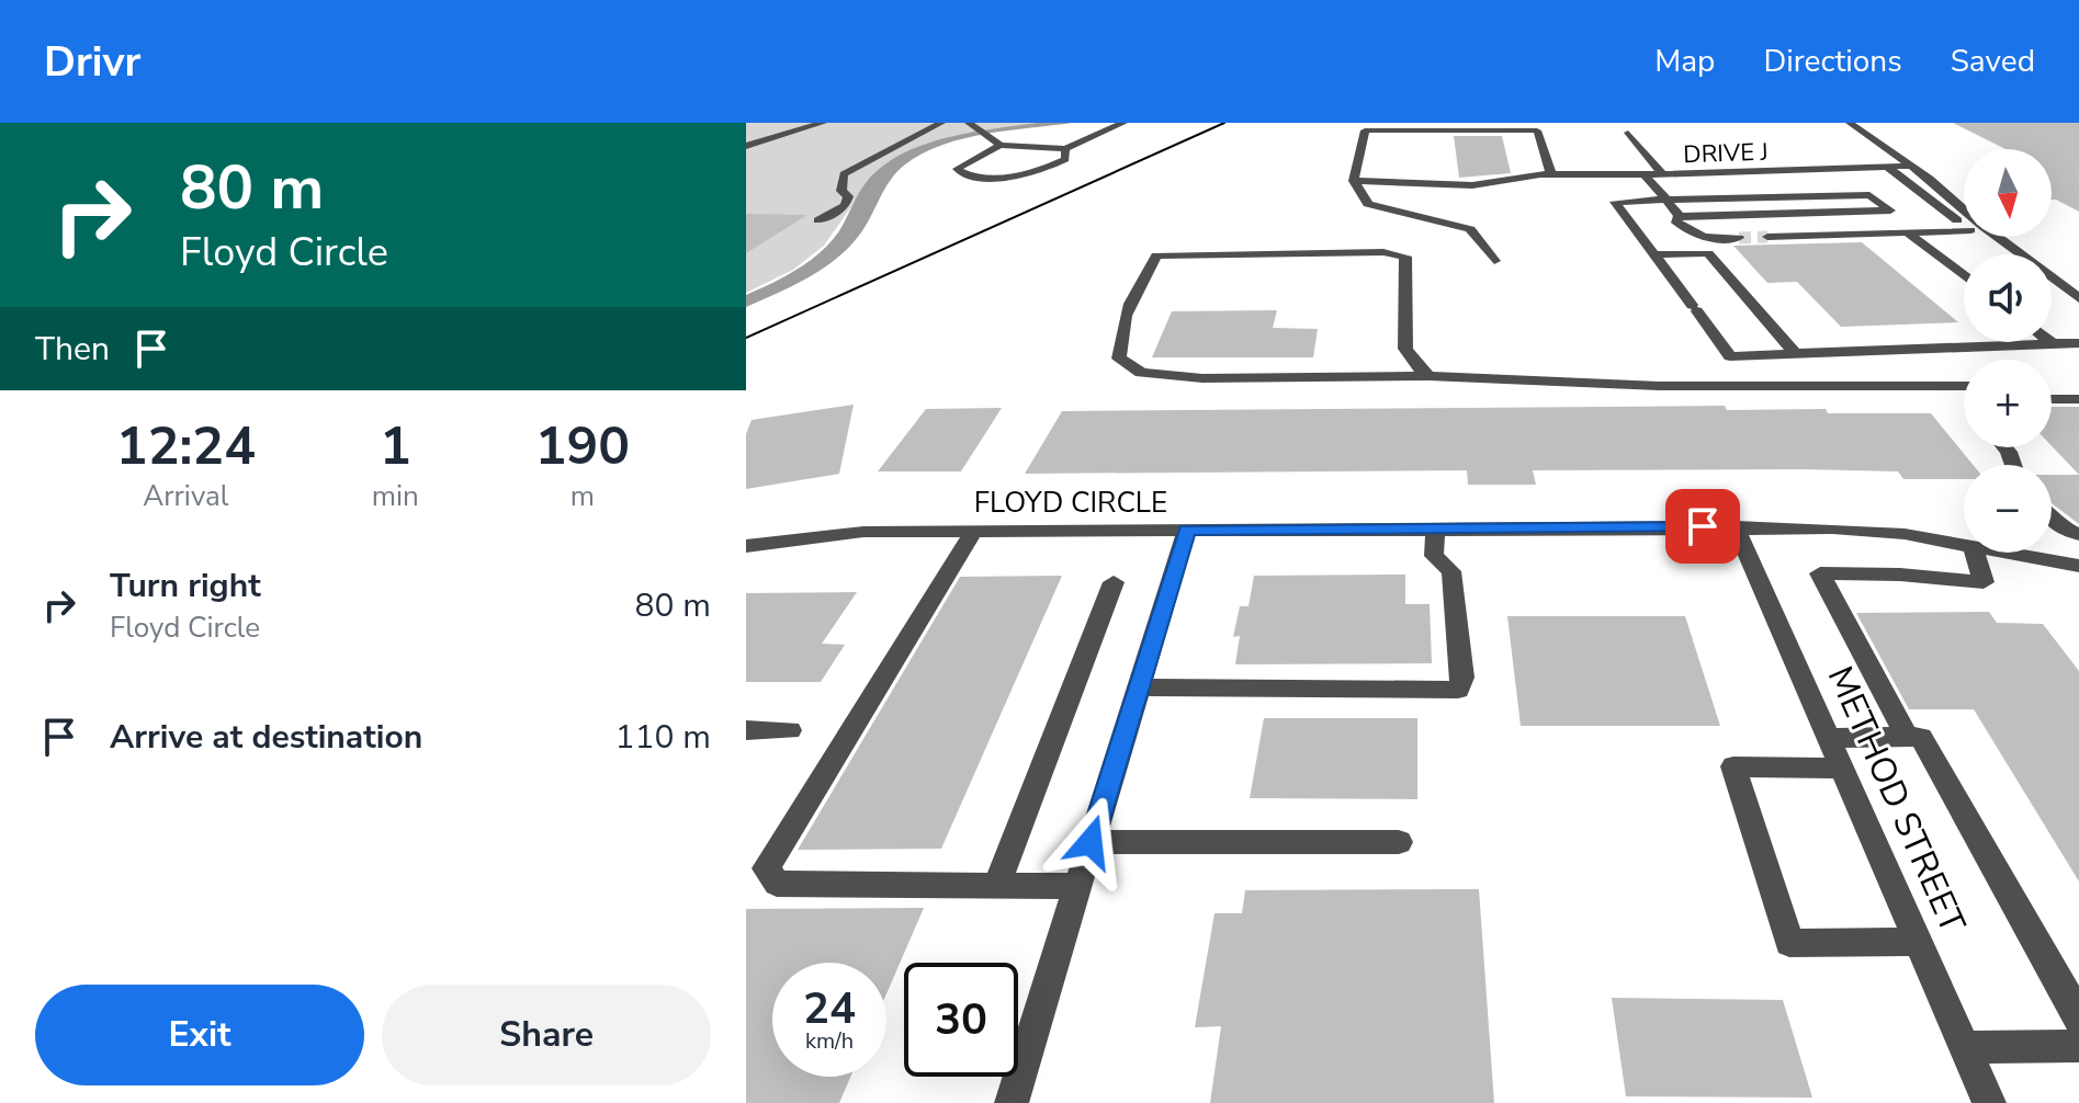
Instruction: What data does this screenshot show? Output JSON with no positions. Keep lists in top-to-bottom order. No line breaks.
{"streets":{"street":["DRIVE J","FLOYD CIRCLE","METHOD STREET"]},"crossings":[["FLOYD CIRCLE","METHOD STREET"]],"north":"bottom","page":{"header":"Drivr","nav":["Map","Directions","Saved"],"turn":["80 m","Floyd Circle"],"map_buttons":["+","−"],"then":"Then","eta":["12:24","Arrival","1","min","190","m"],"list":[{"name":"Turn right","note":"Floyd Circle","value":"80 m"},{"name":"Arrive at destination","value":"110 m"}],"speed":"24 km/h","limit":"30","buttons":["Exit","Share"]}}
